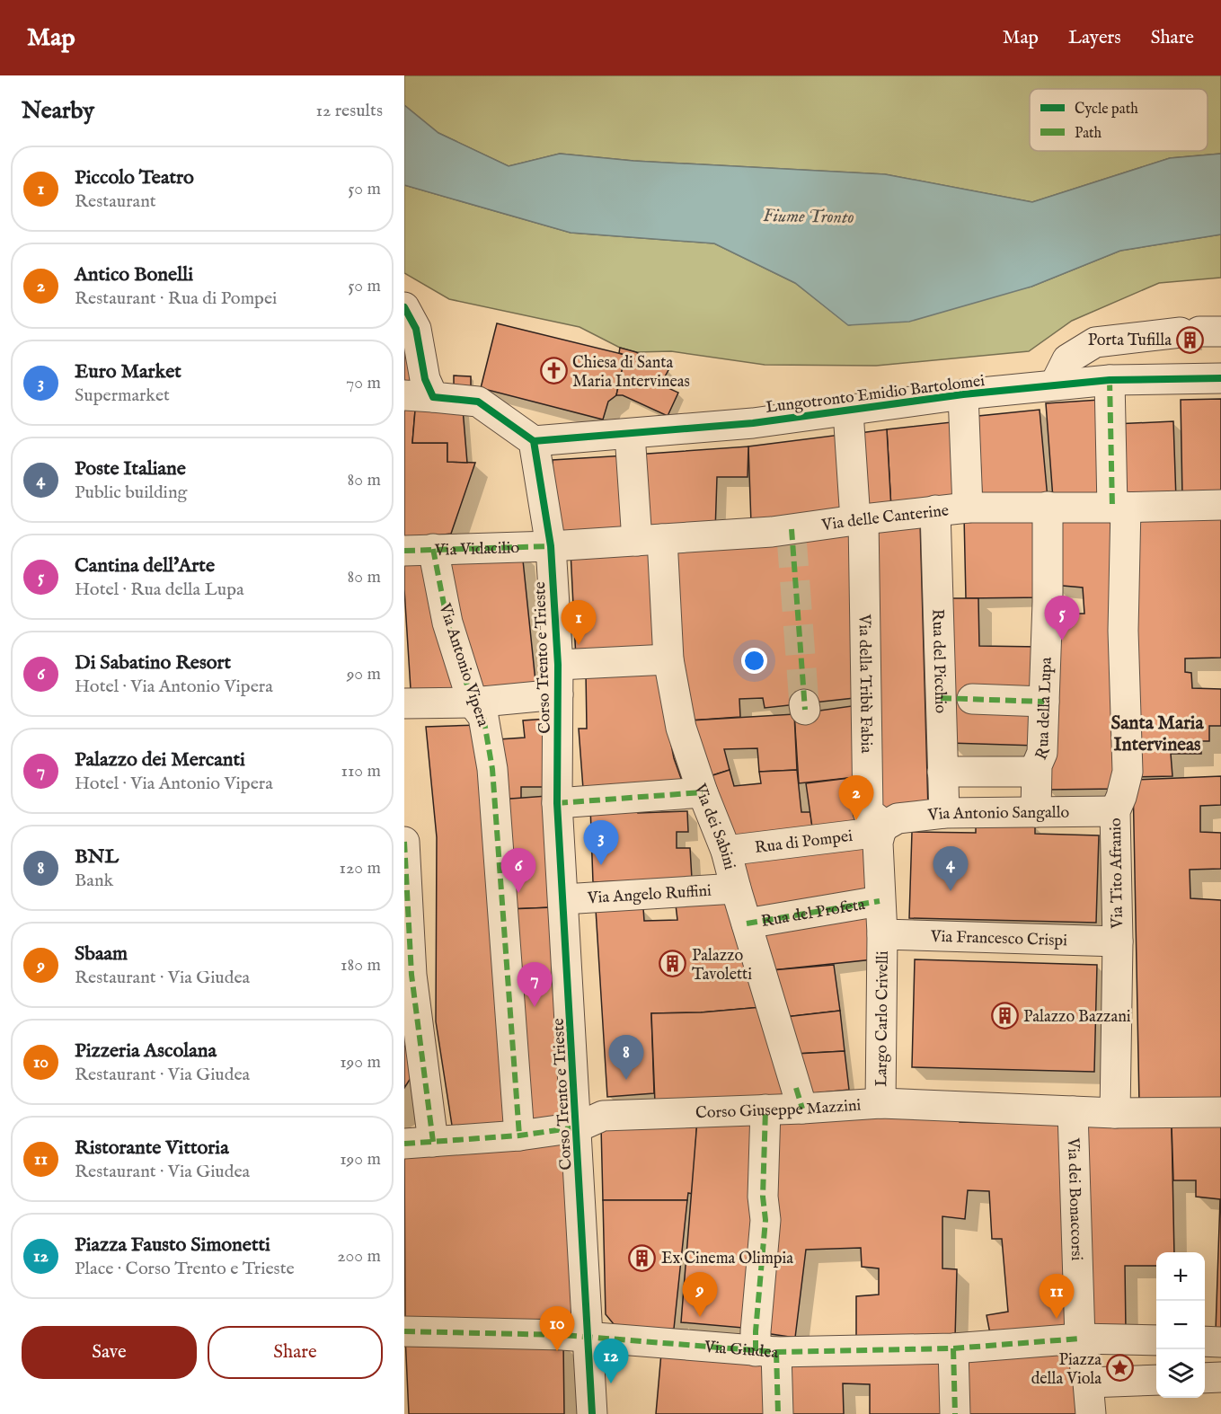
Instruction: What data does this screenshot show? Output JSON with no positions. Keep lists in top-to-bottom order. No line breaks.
{"streets":{"street":["Lungotronto Emidio Bartolomei","Via delle Canterine","Via Vidacilio","Corso Trento e Trieste","Rua del Picchio","Via Antonio Vipera","Via della Tribù Fabia","Rua della Lupa","Via Antonio Sangallo","Via dei Sabini","Rua di Pompei","Via Tito Afranio","Via Angelo Ruffini","Rua del Profeta","Via Francesco Crispi","Largo Carlo Crivelli","Corso Giuseppe Mazzini","Via dei Bonaccorsi","Via Giudea"]},"crossings":[["Lungotronto Emidio Bartolomei","Corso Trento e Trieste"],["Lungotronto Emidio Bartolomei","Via dei Sabini"],["Lungotronto Emidio Bartolomei","Via Tito Afranio"],["Via delle Canterine","Via Vidacilio"],["Via delle Canterine","Corso Trento e Trieste"],["Via delle Canterine","Rua del Picchio"],["Via delle Canterine","Via della Tribù Fabia"],["Via delle Canterine","Rua della Lupa"],["Via delle Canterine","Via dei Sabini"],["Via delle Canterine","Via Tito Afranio"],["Via Vidacilio","Corso Trento e Trieste"],["Via Vidacilio","Via Antonio Vipera"],["Corso Trento e Trieste","Via Angelo Ruffini"],["Corso Trento e Trieste","Corso Giuseppe Mazzini"],["Corso Trento e Trieste","Via Giudea"],["Rua del Picchio","Via Antonio Sangallo"],["Via Antonio Vipera","Corso Giuseppe Mazzini"],["Via della Tribù Fabia","Via Antonio Sangallo"],["Via della Tribù Fabia","Rua di Pompei"],["Rua della Lupa","Via Antonio Sangallo"],["Via Antonio Sangallo","Rua di Pompei"],["Via Antonio Sangallo","Via Tito Afranio"],["Via dei Sabini","Rua di Pompei"],["Via dei Sabini","Via Angelo Ruffini"],["Via dei Sabini","Rua del Profeta"],["Via dei Sabini","Corso Giuseppe Mazzini"],["Via Tito Afranio","Via Francesco Crispi"],["Via Tito Afranio","Corso Giuseppe Mazzini"],["Via Francesco Crispi","Largo Carlo Crivelli"],["Largo Carlo Crivelli","Corso Giuseppe Mazzini"],["Corso Giuseppe Mazzini","Via dei Bonaccorsi"],["Via dei Bonaccorsi","Via Giudea"]],"districts":["Santa Maria Intervineas"],"water":["Fiume Tronto"],"places":{"building":["Porta Tufilla","Palazzo Tavoletti","Palazzo Bazzani","Ex Cinema Olimpia"],"church":["Chiesa di Santa Maria Intervineas"],"place":["Piazza della Viola"]},"legend":["Cycle path","Path"],"page":{"header":"Map","nav":["Map","Layers","Share"],"heading":["Nearby","12 results"],"list":[{"mark":"1","name":"Piccolo Teatro","note":"Restaurant","value":"50 m"},{"mark":"2","name":"Antico Bonelli","note":"Restaurant · Rua di Pompei","value":"50 m"},{"mark":"3","name":"Euro Market","note":"Supermarket","value":"70 m"},{"mark":"4","name":"Poste Italiane","note":"Public building","value":"80 m"},{"mark":"5","name":"Cantina dell'Arte","note":"Hotel · Rua della Lupa","value":"80 m"},{"mark":"6","name":"Di Sabatino Resort","note":"Hotel · Via Antonio Vipera","value":"90 m"},{"mark":"7","name":"Palazzo dei Mercanti","note":"Hotel · Via Antonio Vipera","value":"110 m"},{"mark":"8","name":"BNL","note":"Bank","value":"120 m"},{"mark":"9","name":"Sbaam","note":"Restaurant · Via Giudea","value":"180 m"},{"mark":"10","name":"Pizzeria Ascolana","note":"Restaurant · Via Giudea","value":"190 m"},{"mark":"11","name":"Ristorante Vittoria","note":"Restaurant · Via Giudea","value":"190 m"},{"mark":"12","name":"Piazza Fausto Simonetti","note":"Place · Corso Trento e Trieste","value":"200 m"}],"pins":["5","1","2","3","4","6","7","8","9","11","10","12"],"map_buttons":["+","−"],"buttons":["Save","Share"]}}
